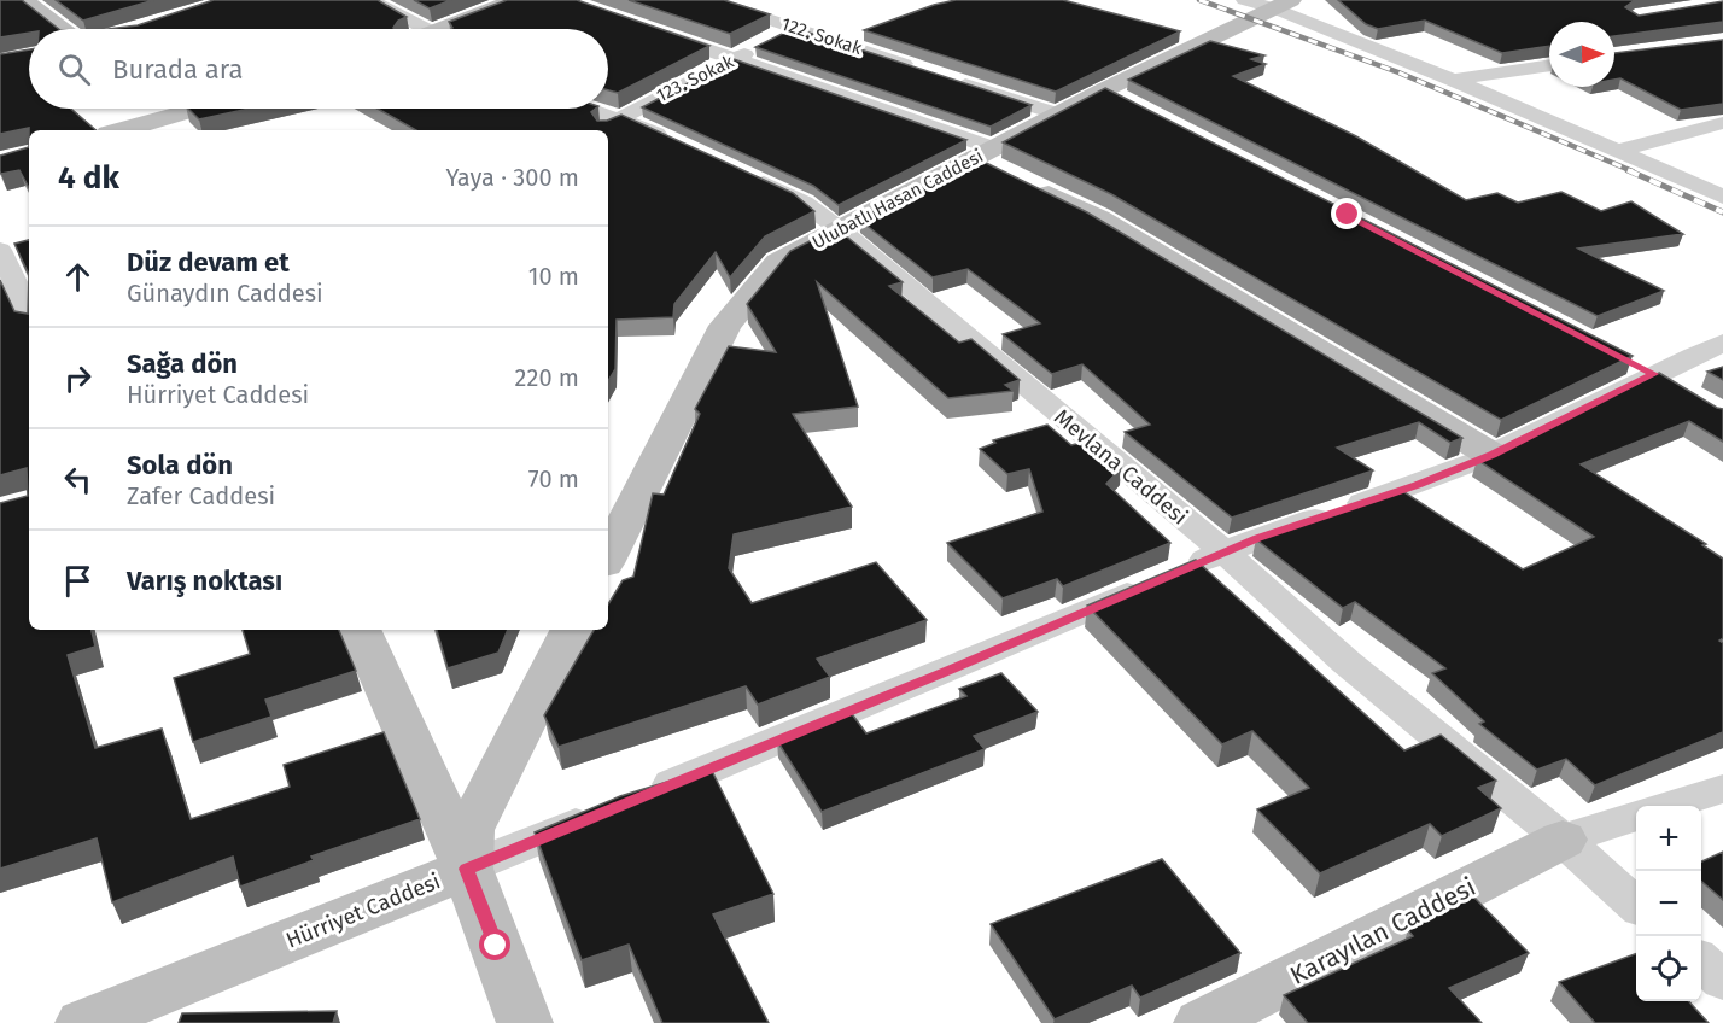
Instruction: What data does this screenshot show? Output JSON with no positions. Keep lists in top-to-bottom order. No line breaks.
{"streets":{"street":["122. Sokak","123. Sokak","Ulubatlı Hasan Caddesi","Mevlana Caddesi","Hürriyet Caddesi","Karayılan Caddesi"]},"crossings":[["122. Sokak","123. Sokak"],["Ulubatlı Hasan Caddesi","Mevlana Caddesi"],["Mevlana Caddesi","Hürriyet Caddesi"],["Mevlana Caddesi","Karayılan Caddesi"]],"north":"right","page":{"search":"Burada ara","heading":["4 dk","Yaya · 300 m"],"list":[["Düz devam et","Günaydın Caddesi","10 m"],["Sağa dön","Hürriyet Caddesi","220 m"],["Sola dön","Zafer Caddesi","70 m"],"Varış noktası"],"map_buttons":["+","−"]}}
